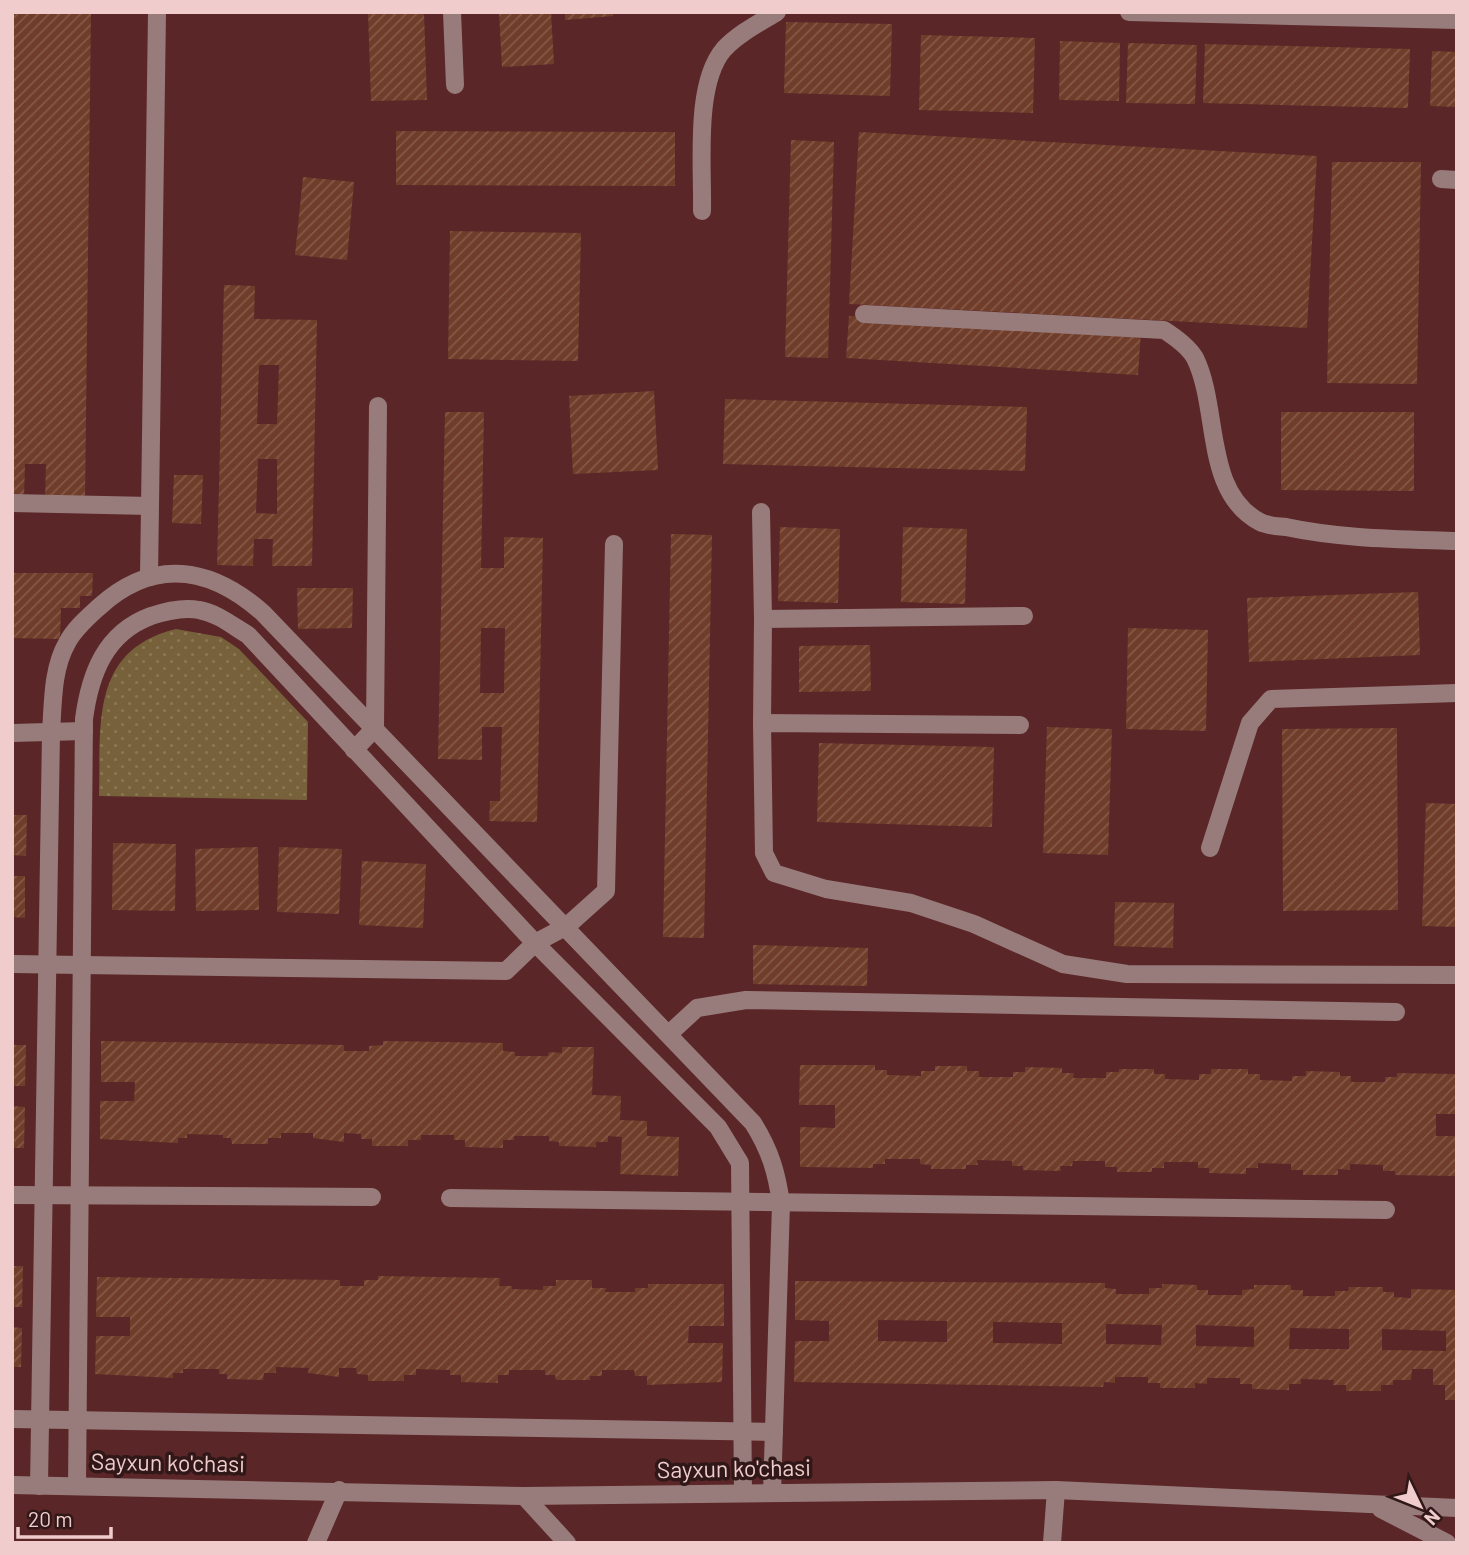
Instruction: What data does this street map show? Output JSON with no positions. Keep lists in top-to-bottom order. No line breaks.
{"streets":{"street":["Sayxun ko'chasi"]},"scale_bar":"20 m","north":"bottom right"}
